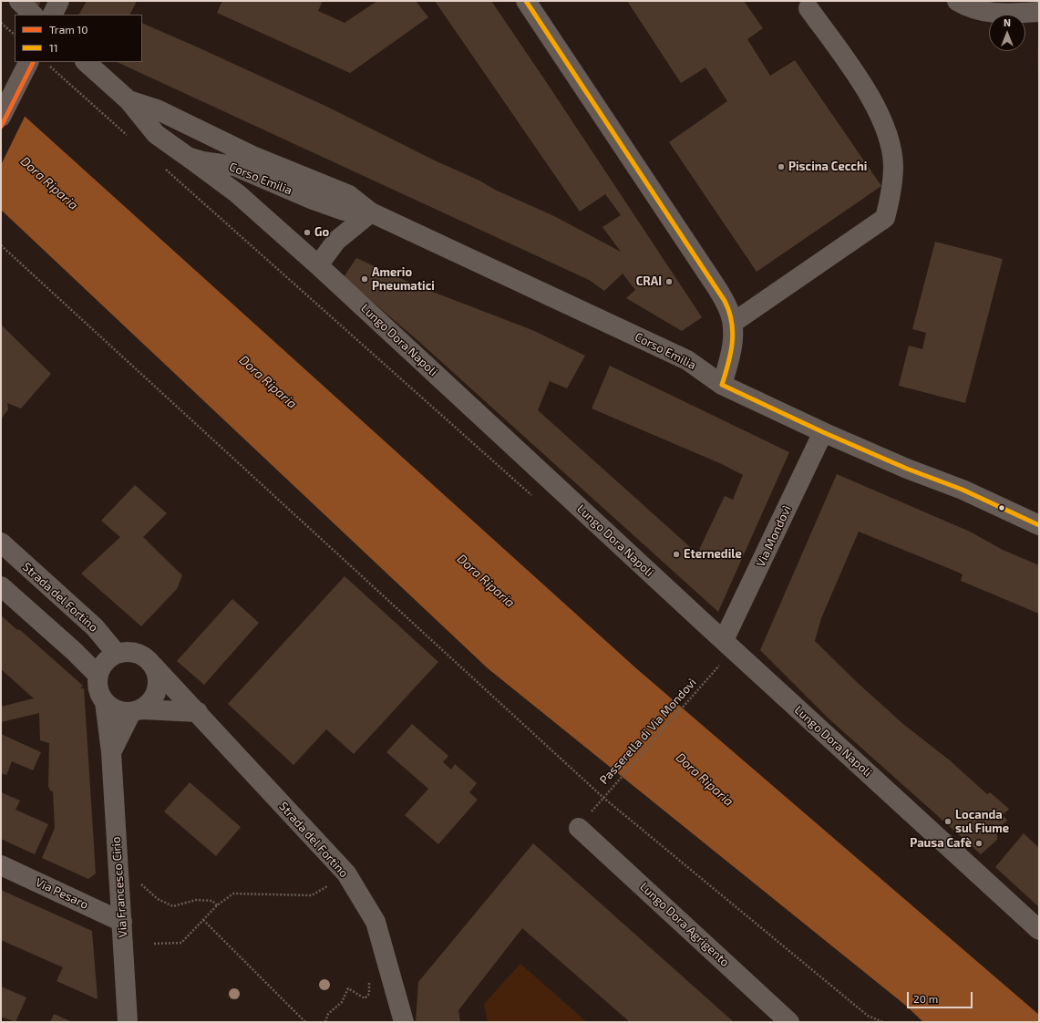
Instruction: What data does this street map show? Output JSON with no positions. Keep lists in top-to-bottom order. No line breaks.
{"streets":{"street":["Corso Emilia","Lungo Dora Napoli","Via Mondovì","Strada del Fortino","Via Francesco Cirio","Via Pesaro","Lungo Dora Agrigento"],"path":["Passerella di Via Mondovì"]},"crossings":[["Corso Emilia","Lungo Dora Napoli"],["Corso Emilia","Via Mondovì"],["Lungo Dora Napoli","Via Mondovì"],["Strada del Fortino","Via Francesco Cirio"],["Via Francesco Cirio","Via Pesaro"]],"water":["Dora Riparia"],"places":["Piscina Cecchi","Go","Amerio Pneumatici","CRAI","Eternedile","Locanda sul Fiume","Pausa Cafè"],"lines":["transit line 11","tram line 10"],"legend":["Tram 10","11"],"scale_bar":"20 m","north":"top"}
